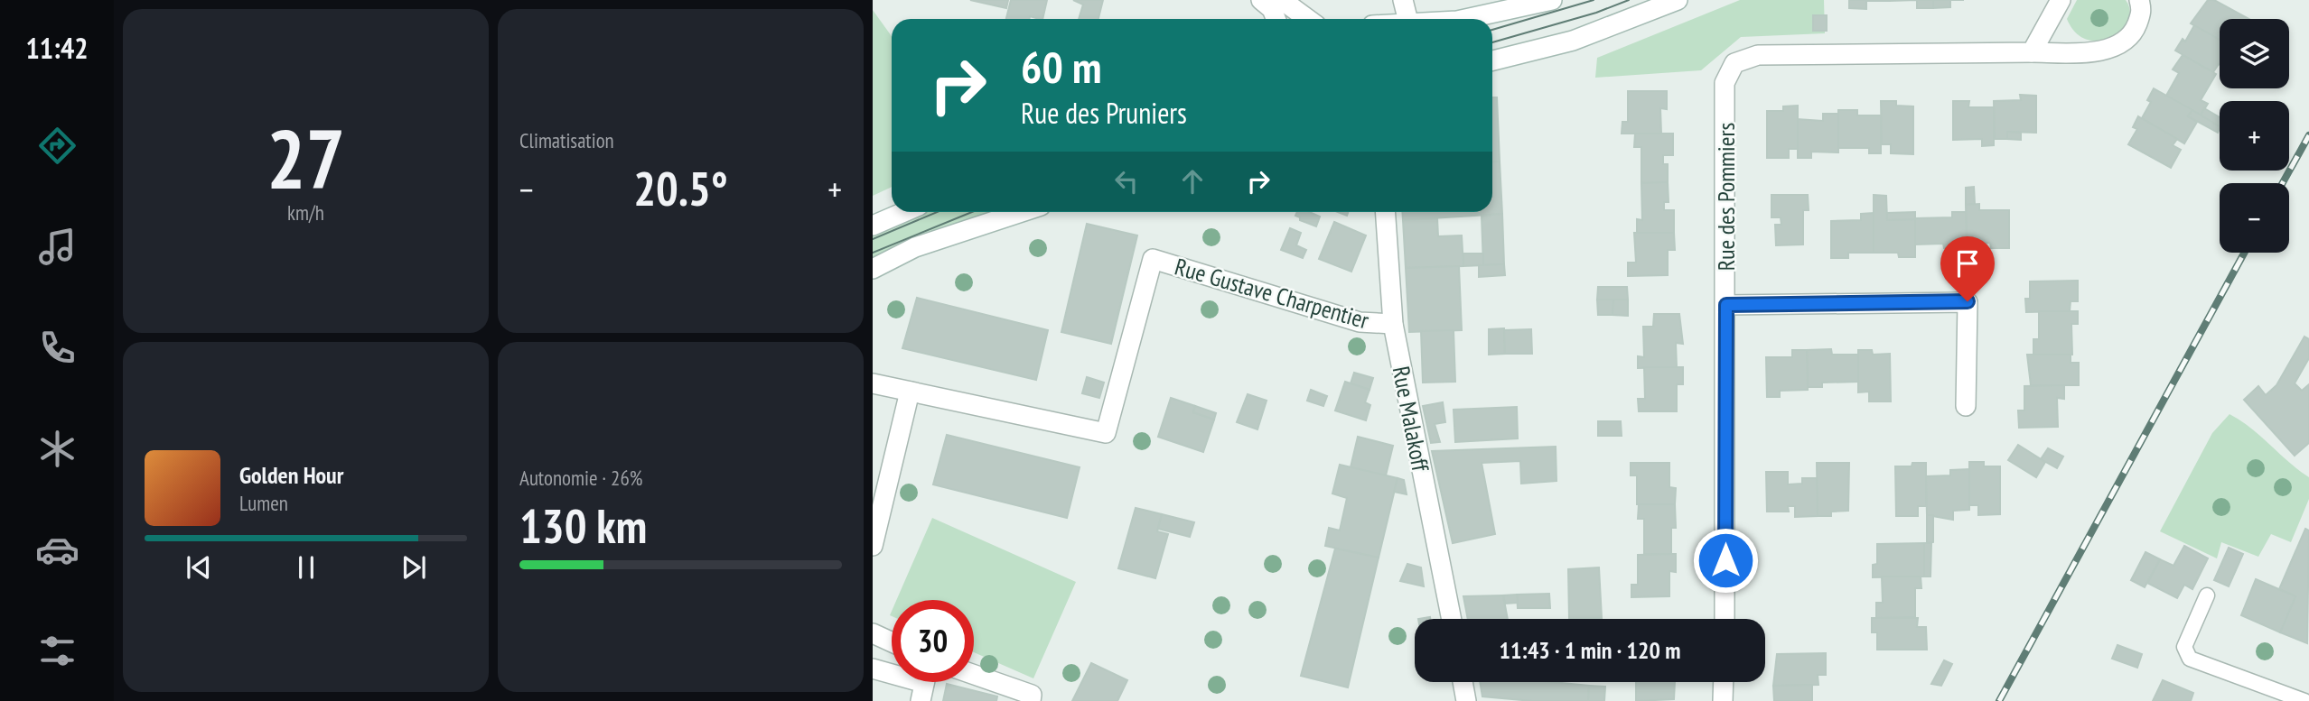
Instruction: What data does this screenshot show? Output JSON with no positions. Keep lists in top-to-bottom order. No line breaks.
{"streets":{"street":["Rue des Pommiers","Rue Gustave Charpentier","Rue Malakoff"]},"crossings":[["Rue Gustave Charpentier","Rue Malakoff"]],"page":{"tabs":"11:42","tile":[["27","km/h"],"Climatisation",["Autonomie · 26%","130 km"]],"map_buttons":["+","−"],"turn":["60 m","Rue des Pruniers"],"heat":["−","20.5°","+"],"song":["Golden Hour","Lumen"],"limit":"30","trip":"11:43 · 1 min · 120 m"}}
